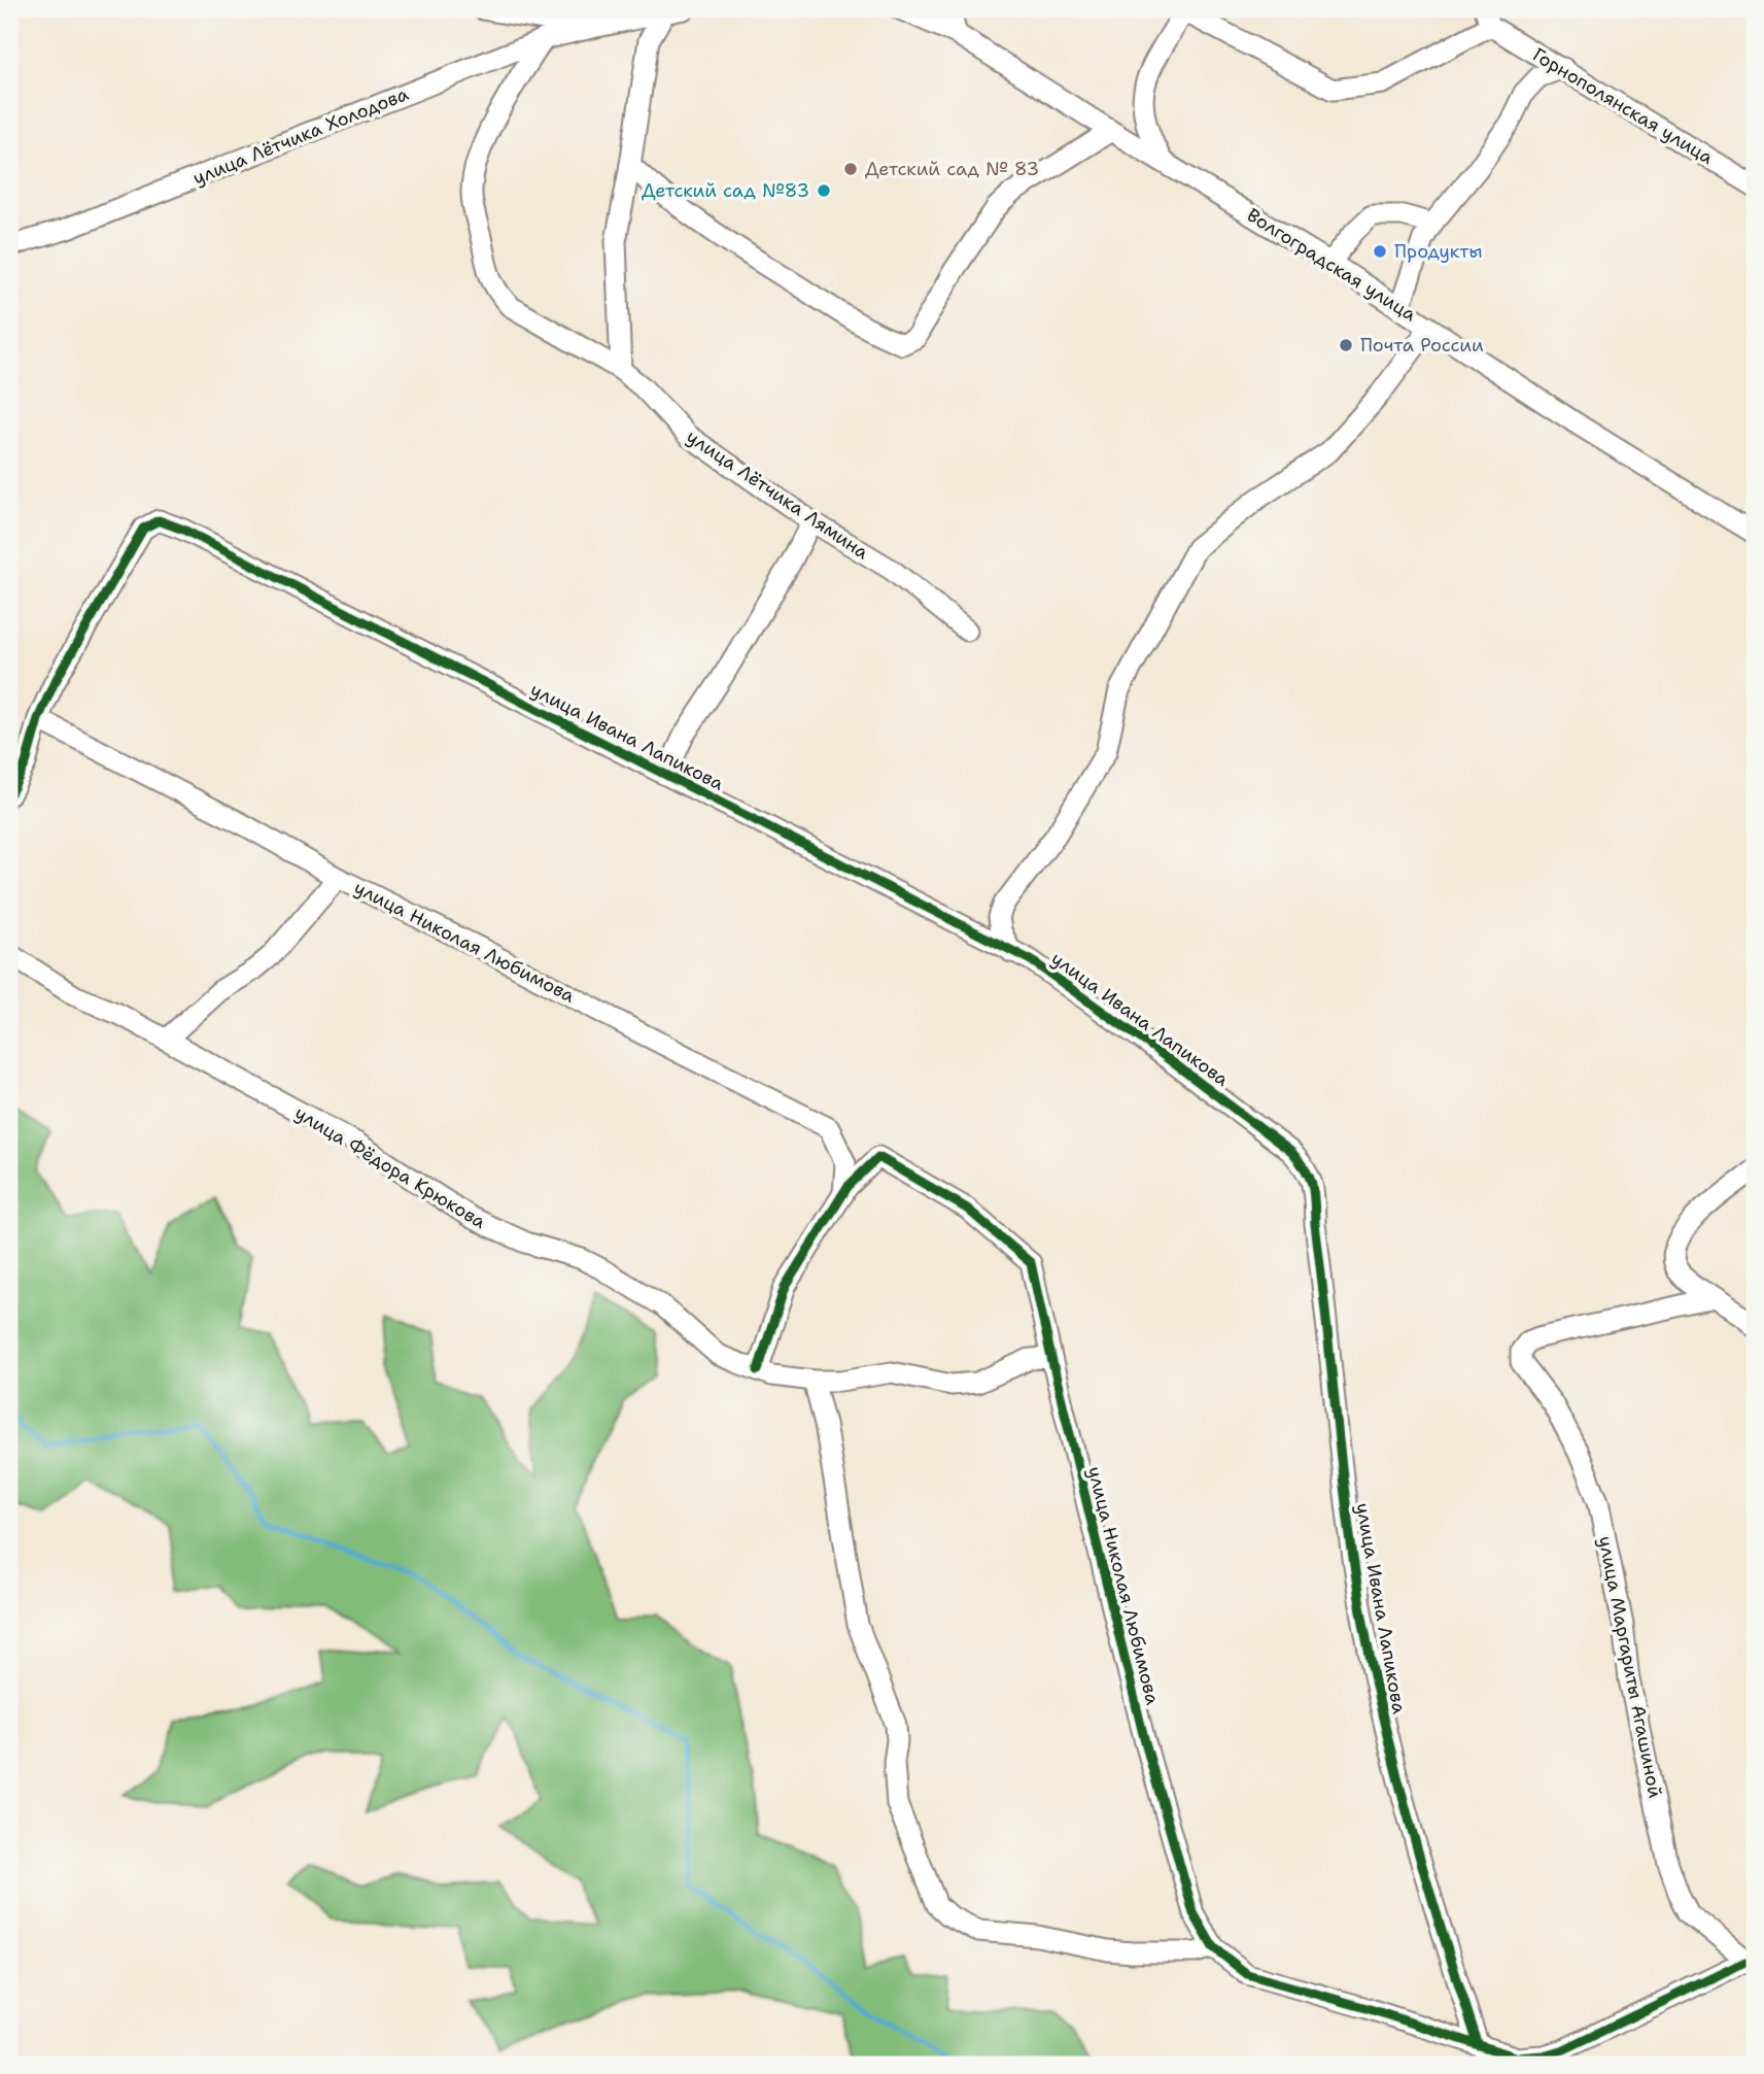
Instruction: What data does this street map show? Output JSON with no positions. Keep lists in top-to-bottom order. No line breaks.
{"streets":{"street":["Горнополянская улица","улица Лётчика Холодова","Волгоградская улица","улица Лётчика Лямина","улица Ивана Лапикова","улица Николая Любимова","улица Фёдора Крюкова","улица Маргариты Агашиной"]},"crossings":[["улица Лётчика Холодова","улица Лётчика Лямина"],["улица Ивана Лапикова","улица Николая Любимова"],["улица Николая Любимова","улица Фёдора Крюкова"]],"places":["Детский сад № 83","Детский сад №83","Продукты","Почта России"]}
